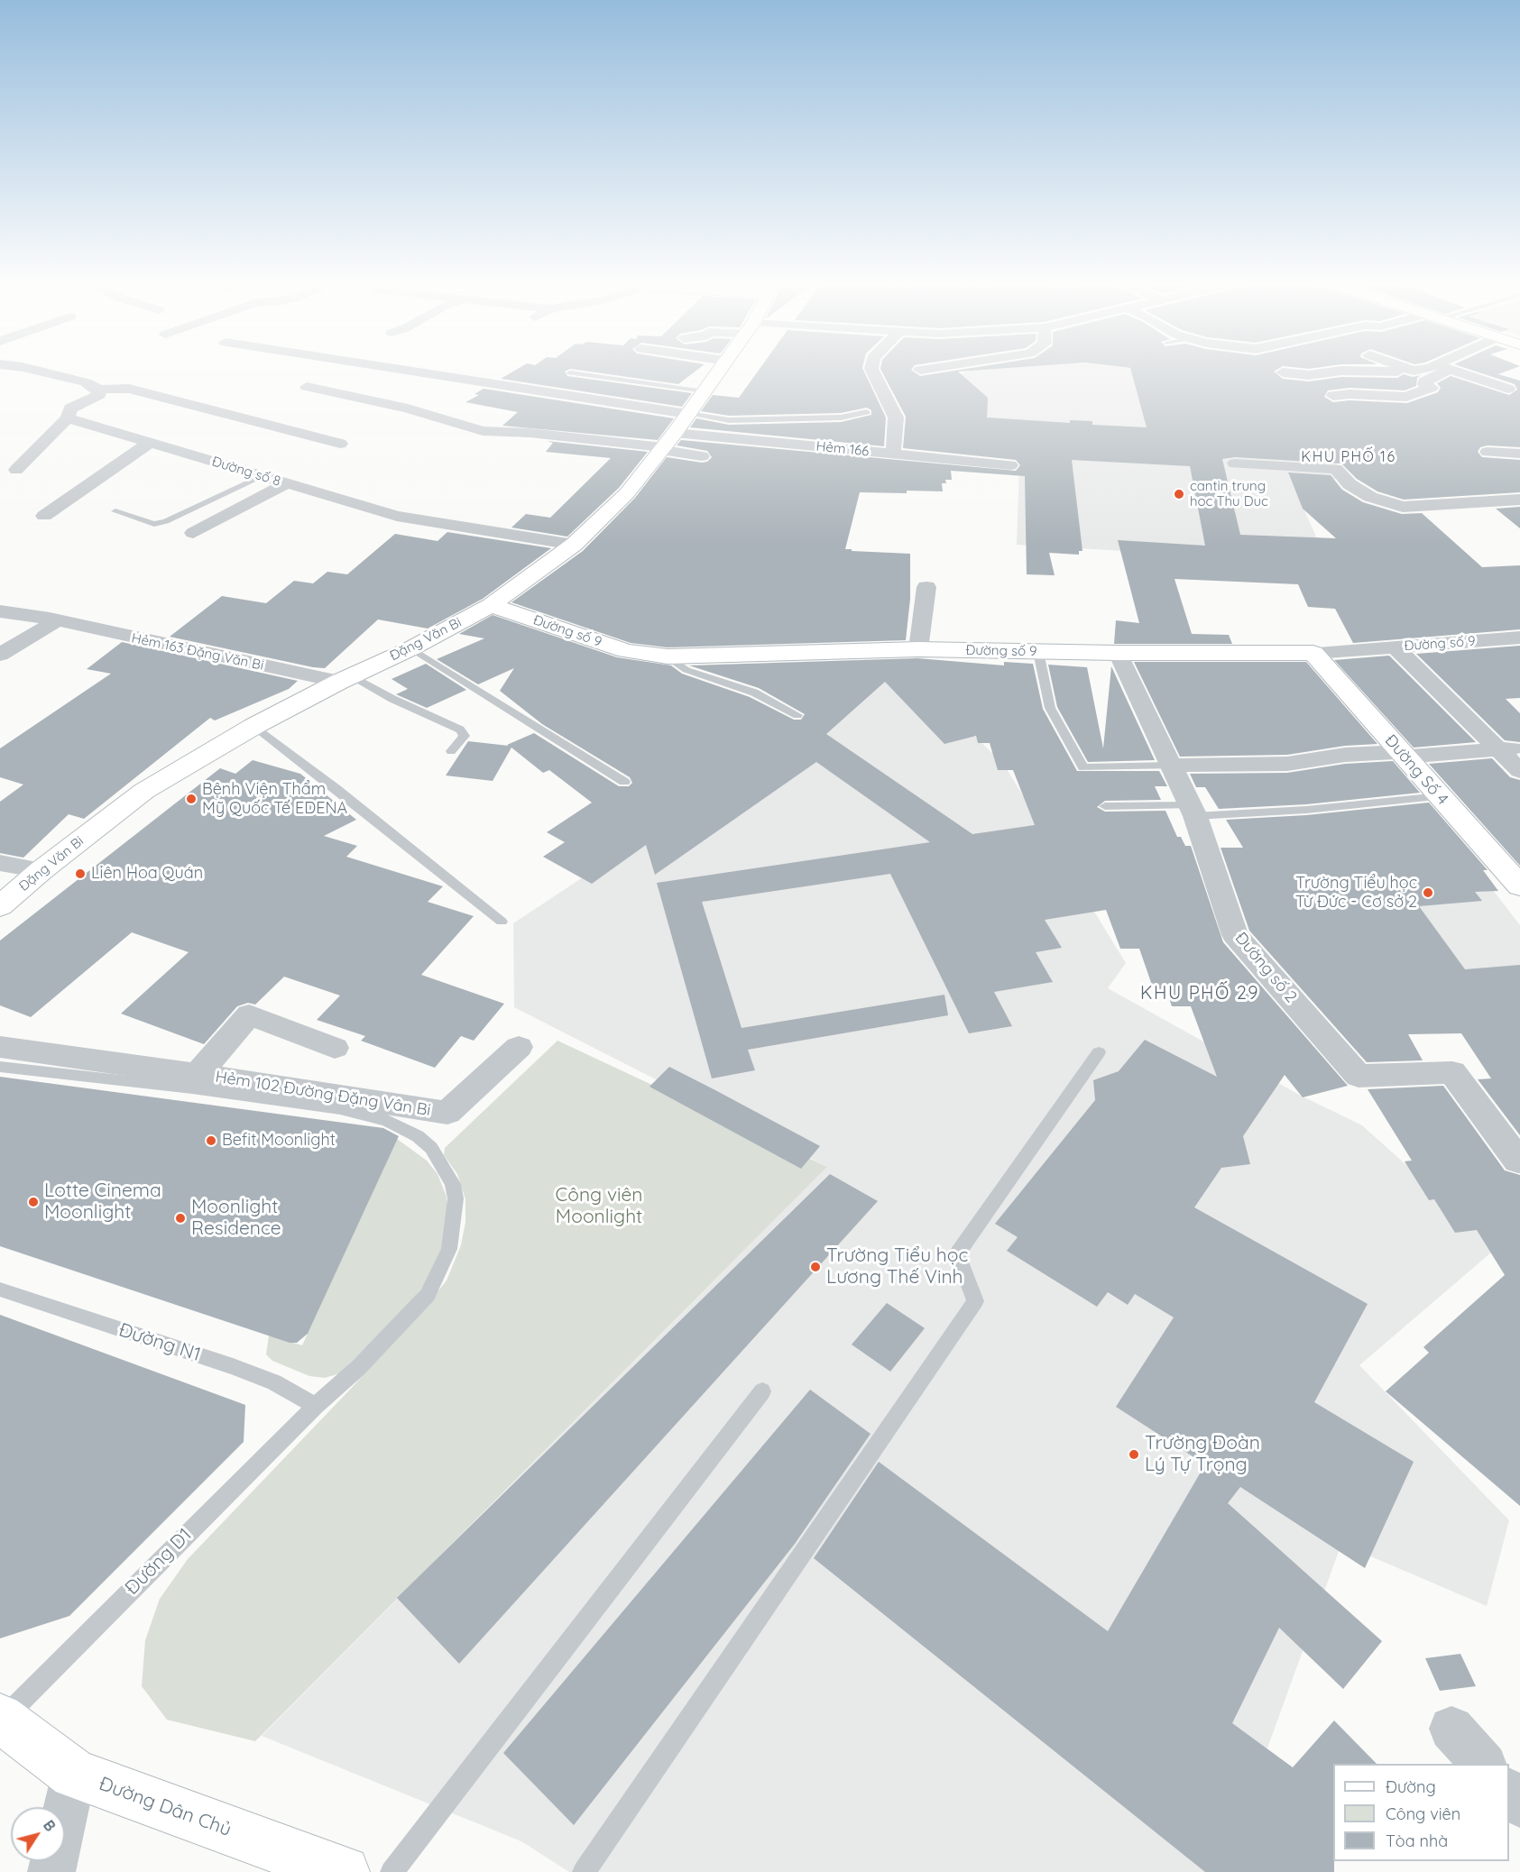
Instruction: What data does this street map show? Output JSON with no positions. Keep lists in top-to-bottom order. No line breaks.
{"streets":{"main road":["Đường số 9","Đặng Văn Bi","Đường Số 4","Đường Dân Chủ"],"street":["Hẻm 166","Đường số 8","Hẻm 163 Đặng Văn Bi","Đường số 2","Hẻm 102 Đường Đặng Vân Bi"],"lane":["Đường N1","Đường D1"]},"crossings":[["Hẻm 166","Đặng Văn Bi"],["Đường số 8","Đặng Văn Bi"],["Đường số 9","Đặng Văn Bi"],["Đường số 9","Đường Số 4"],["Đường số 9","Đường số 2"],["Đặng Văn Bi","Hẻm 163 Đặng Văn Bi"],["Đường N1","Đường D1"],["Đường D1","Đường Dân Chủ"]],"districts":["KHU PHỐ 16","KHU PHỐ 29"],"parks":["Công viên Moonlight"],"places":["cantin trung hoc Thu Duc","Bệnh Viện Thẩm Mỹ Quốc Tế EDENA","Liên Hoa Quán","Trường Tiểu học Từ Đức - Cơ sở 2","Befit Moonlight","Lotte Cinema Moonlight","Moonlight Residence","Trường Tiểu học Lương Thế Vinh","Trường Đoàn Lý Tự Trọng"],"legend":["Đường","Công viên","Tòa nhà"],"north":"top right"}
